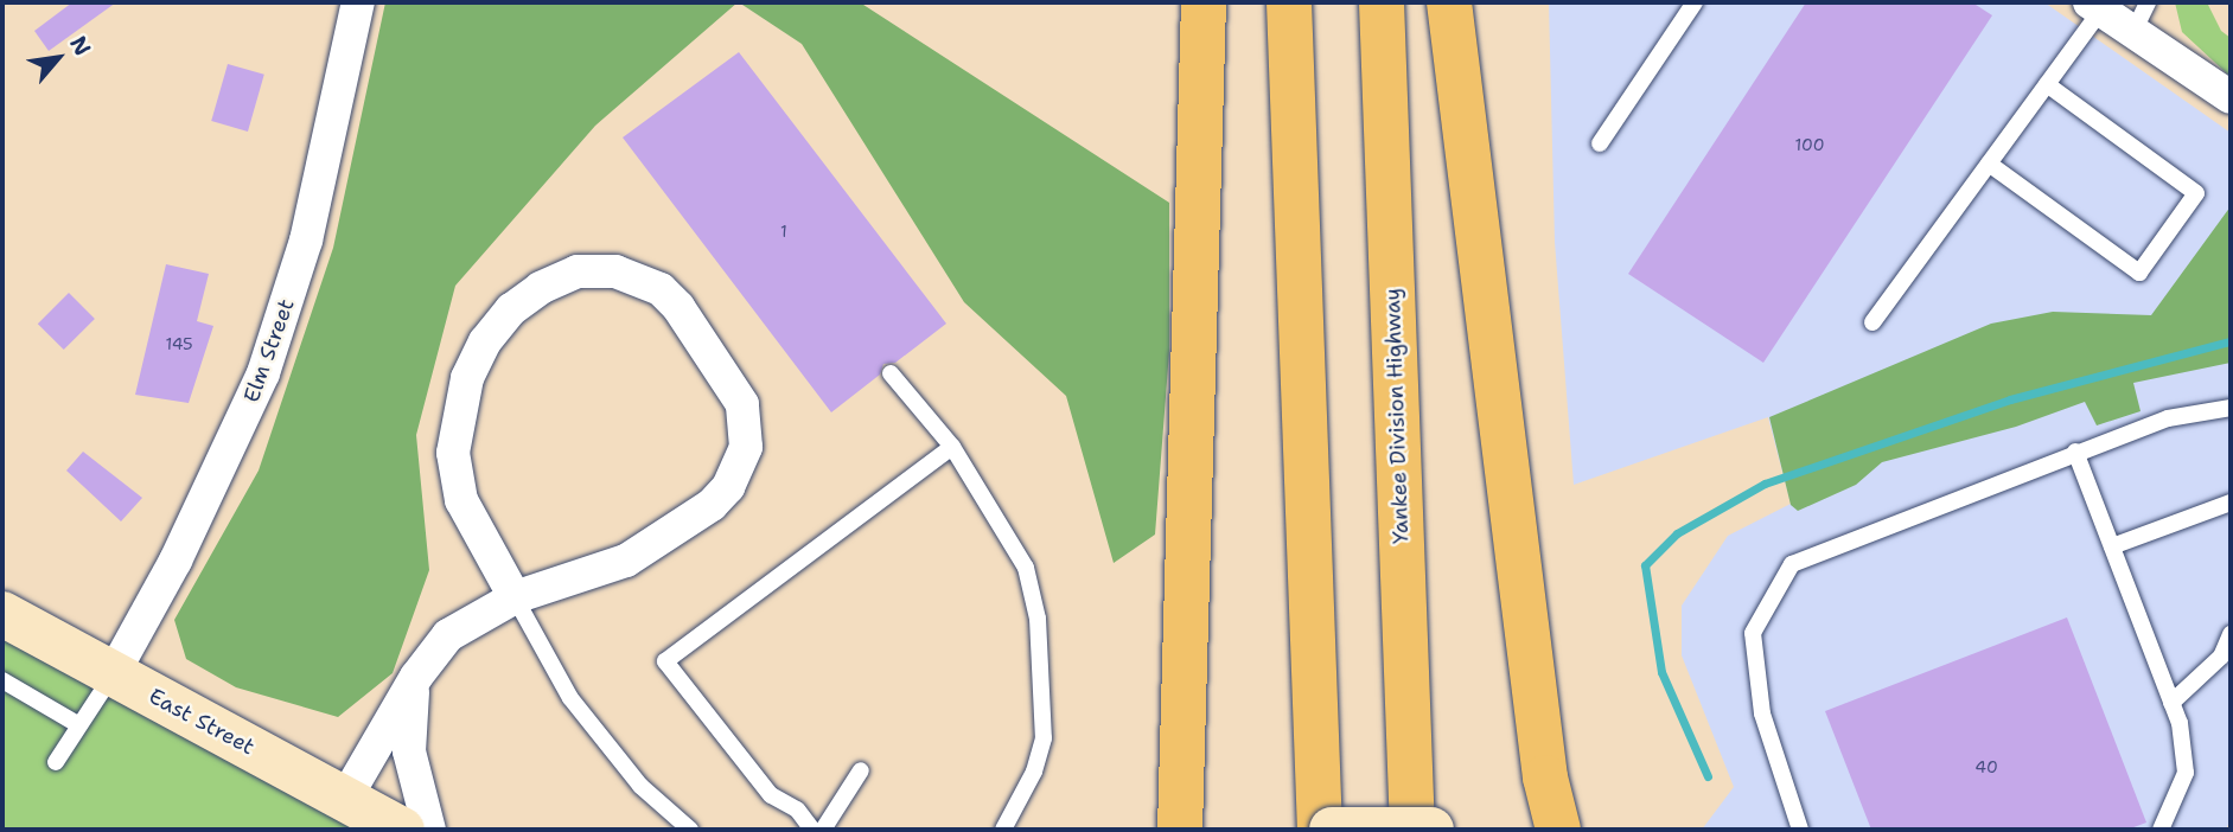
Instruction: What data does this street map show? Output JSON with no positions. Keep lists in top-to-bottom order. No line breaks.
{"streets":{"highway":["Yankee Division Highway"],"main road":["East Street"],"street":["Elm Street"]},"crossings":[["Elm Street","East Street"]],"house_numbers":["100","1","145","40"],"north":"top right"}
